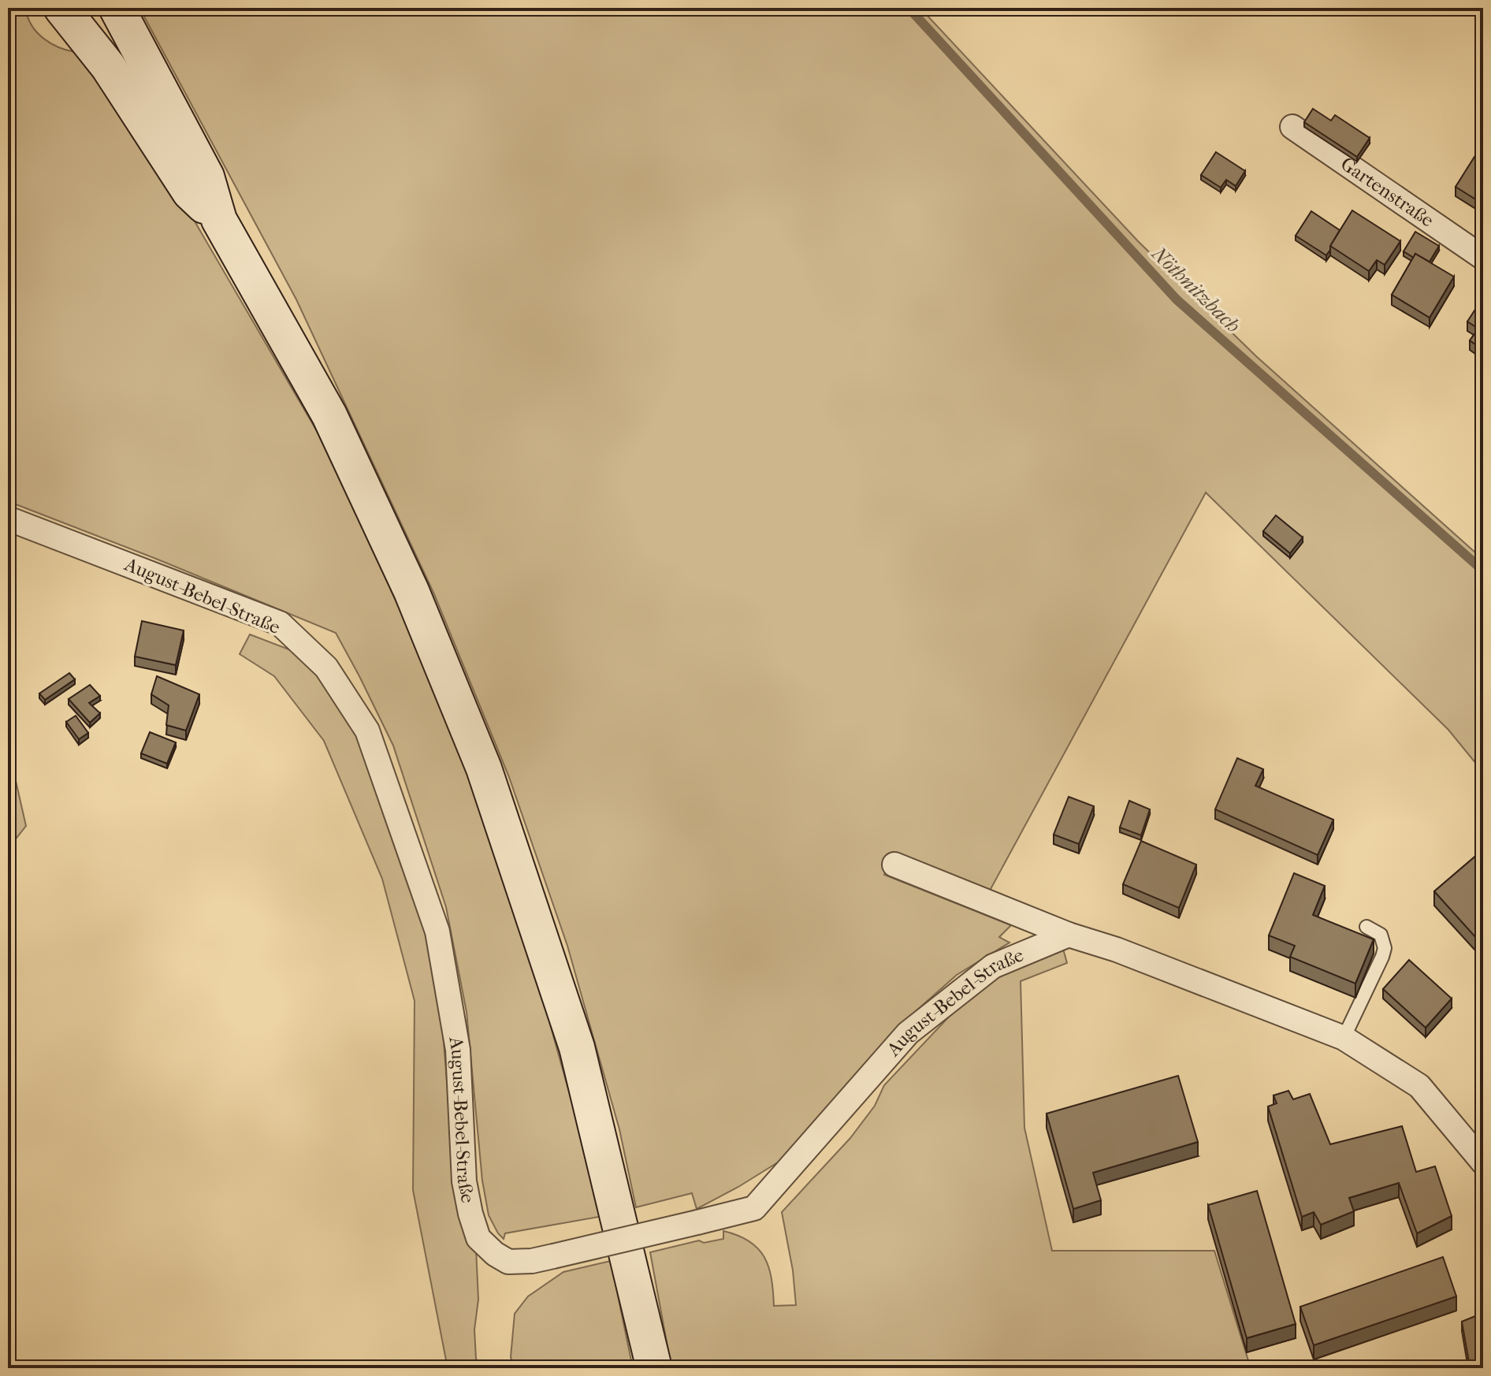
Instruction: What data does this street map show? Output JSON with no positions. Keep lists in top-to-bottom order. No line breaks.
{"streets":{"street":["Gartenstraße","August-Bebel-Straße"]},"water":["Nöthnitzbach"]}
